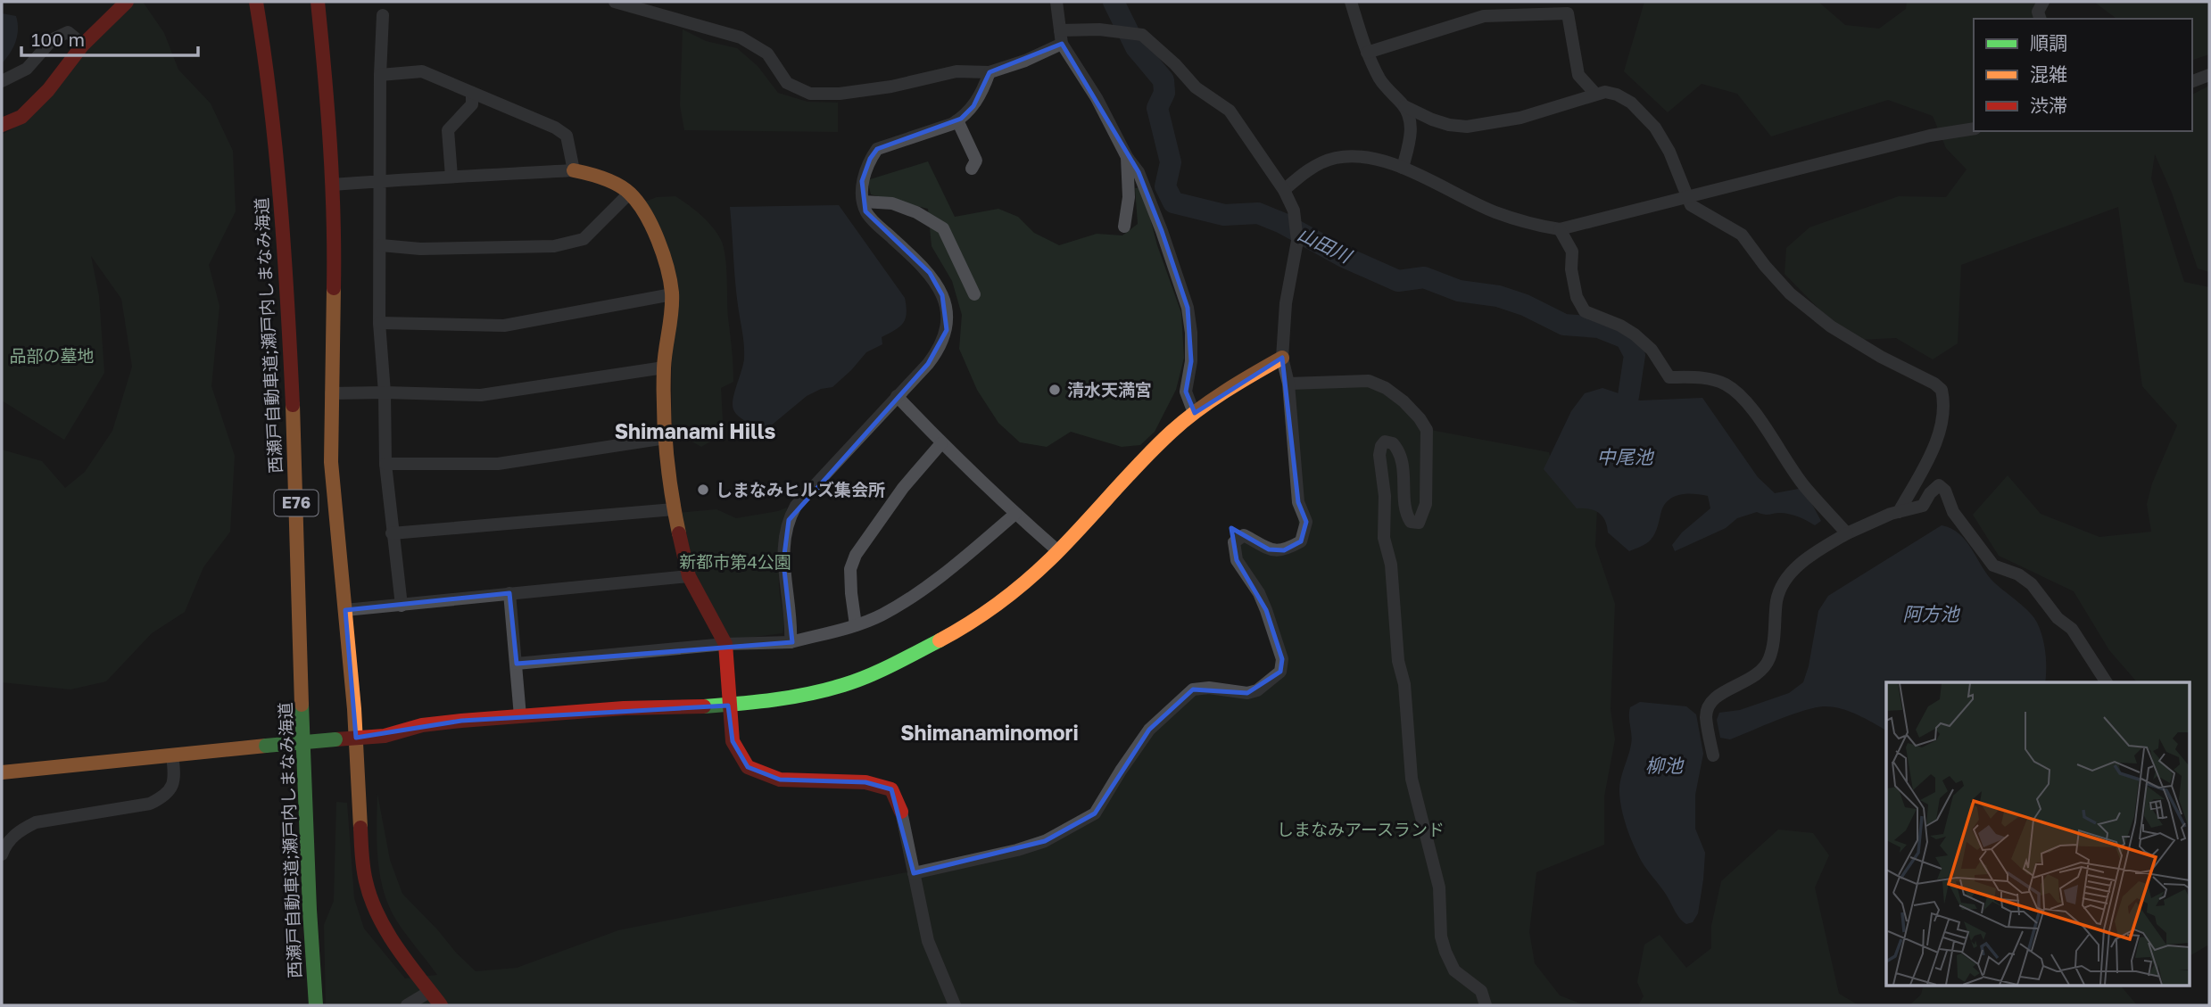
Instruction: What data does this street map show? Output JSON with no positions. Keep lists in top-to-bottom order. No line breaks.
{"streets":{"main road":["西瀬戸自動車道;瀬戸内しまなみ海道","E76"]},"districts":["Shimanami Hills","Shimanaminomori"],"water":["山田川","中尾池","阿方池","柳池"],"parks":["品部の墓地","新都市第4公園","しまなみアースランド"],"places":["清水天満宮","しまなみヒルズ集会所"],"legend":["順調","混雑","渋滞"],"scale_bar":"100 m"}
